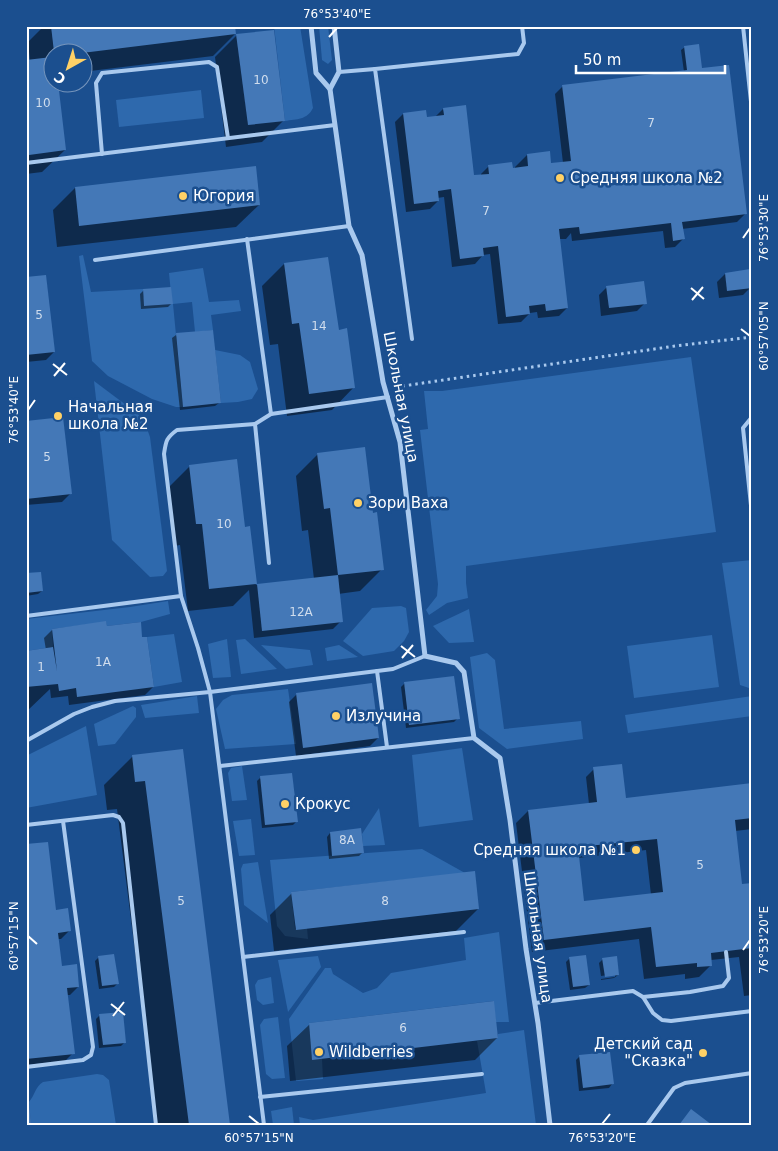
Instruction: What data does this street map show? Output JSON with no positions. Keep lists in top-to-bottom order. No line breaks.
{"streets":{"street":["Школьная улица"]},"places":["Средняя школа №2","Югория","Начальная школа №2","Зори Ваха","Излучина","Крокус","Средняя школа №1","Wildberries","Детский сад \"Сказка\""],"house_numbers":["10","10","7","7","5","14","5","10","12А","1А","1","8А","5","5","8","6"],"scale_bar":"50 m","north":"bottom left","coordinates":["76°53'40\"E","76°53'30\"E","60°57'05\"N","60°57'15\"N","76°53'20\"E"]}
